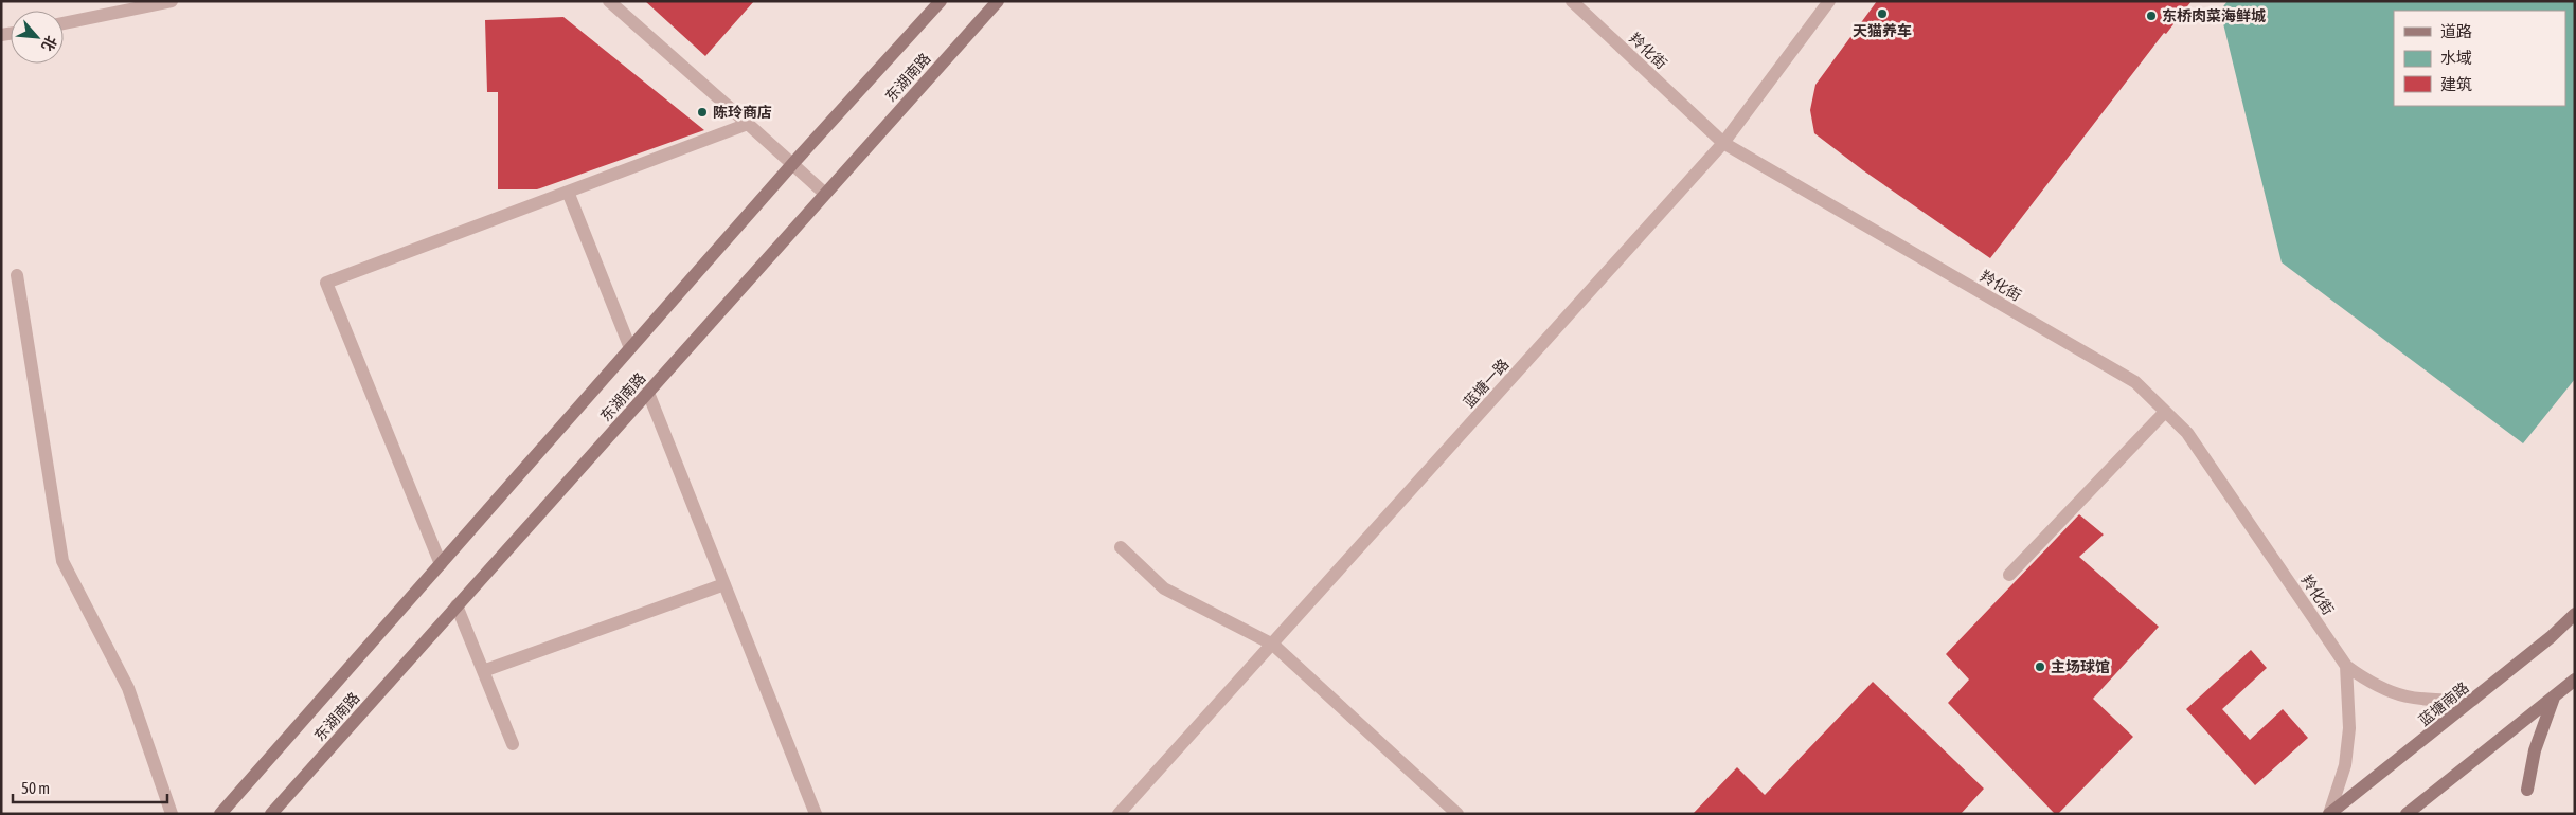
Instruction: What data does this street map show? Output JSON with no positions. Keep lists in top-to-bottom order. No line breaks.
{"streets":{"main road":["东湖南路","蓝塘南路"],"street":["羚化街","蓝塘一路"]},"crossings":[["羚化街","蓝塘一路"]],"places":["天猫养车","东桥肉菜海鲜城","陈玲商店","主场球馆"],"legend":["道路","水域","建筑"],"scale_bar":"50 m","north":"bottom right"}
